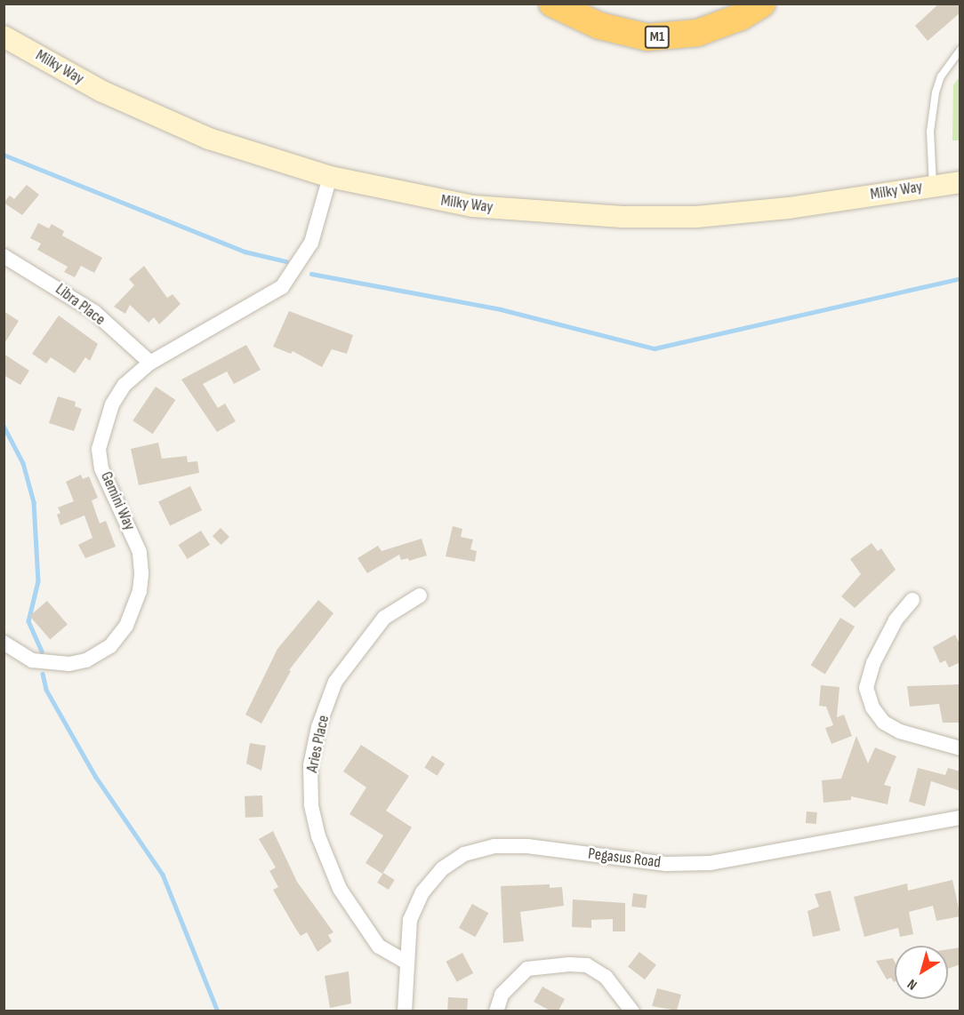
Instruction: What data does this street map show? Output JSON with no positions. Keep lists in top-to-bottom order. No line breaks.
{"streets":{"highway":["M1"],"street":["Milky Way","Libra Place","Gemini Way","Aries Place","Pegasus Road"]},"crossings":[["Milky Way","Gemini Way"],["Libra Place","Gemini Way"],["Aries Place","Pegasus Road"]],"north":"bottom left"}
